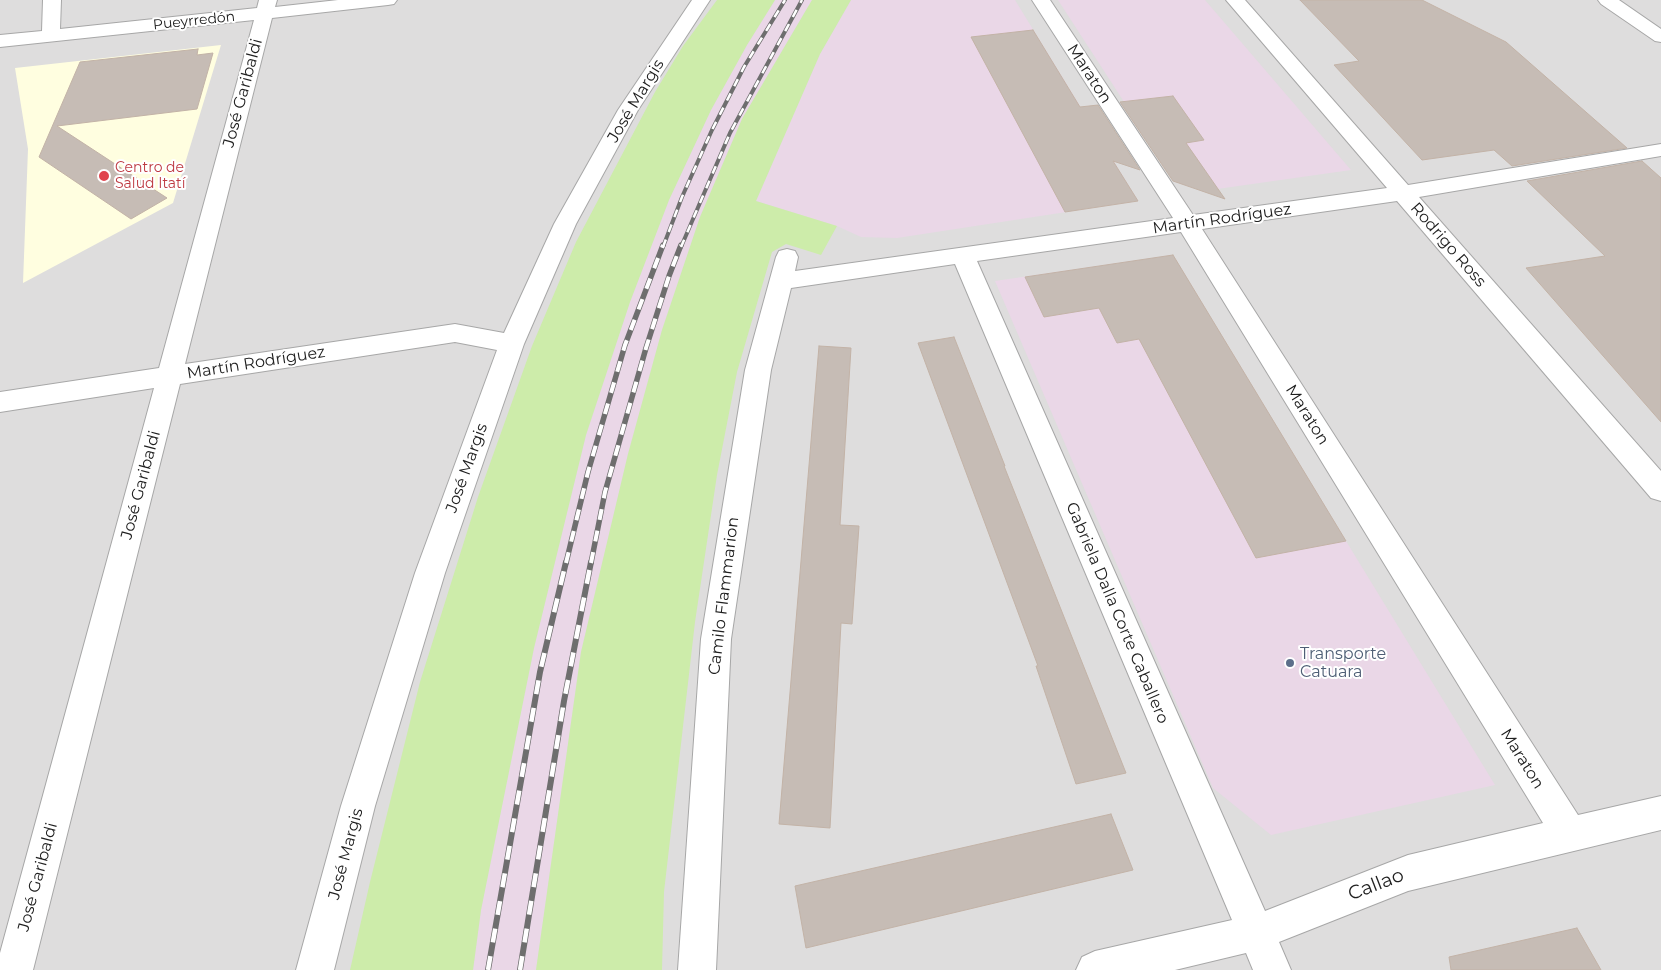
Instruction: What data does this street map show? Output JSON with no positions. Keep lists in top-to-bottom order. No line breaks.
{"streets":{"street":["Pueyrredón","Maraton","José Garibaldi","José Margis","Martín Rodríguez","Rodrigo Ross","Camilo Flammarion","Gabriela Dalla Corte Caballero","Callao"]},"crossings":[["Pueyrredón","José Garibaldi"],["Maraton","Martín Rodríguez"],["Maraton","Callao"],["José Garibaldi","Martín Rodríguez"],["José Margis","Martín Rodríguez"],["Martín Rodríguez","Rodrigo Ross"],["Martín Rodríguez","Camilo Flammarion"],["Martín Rodríguez","Gabriela Dalla Corte Caballero"],["Gabriela Dalla Corte Caballero","Callao"]],"places":["Centro de Salud Itatí","Transporte Catuara"]}
